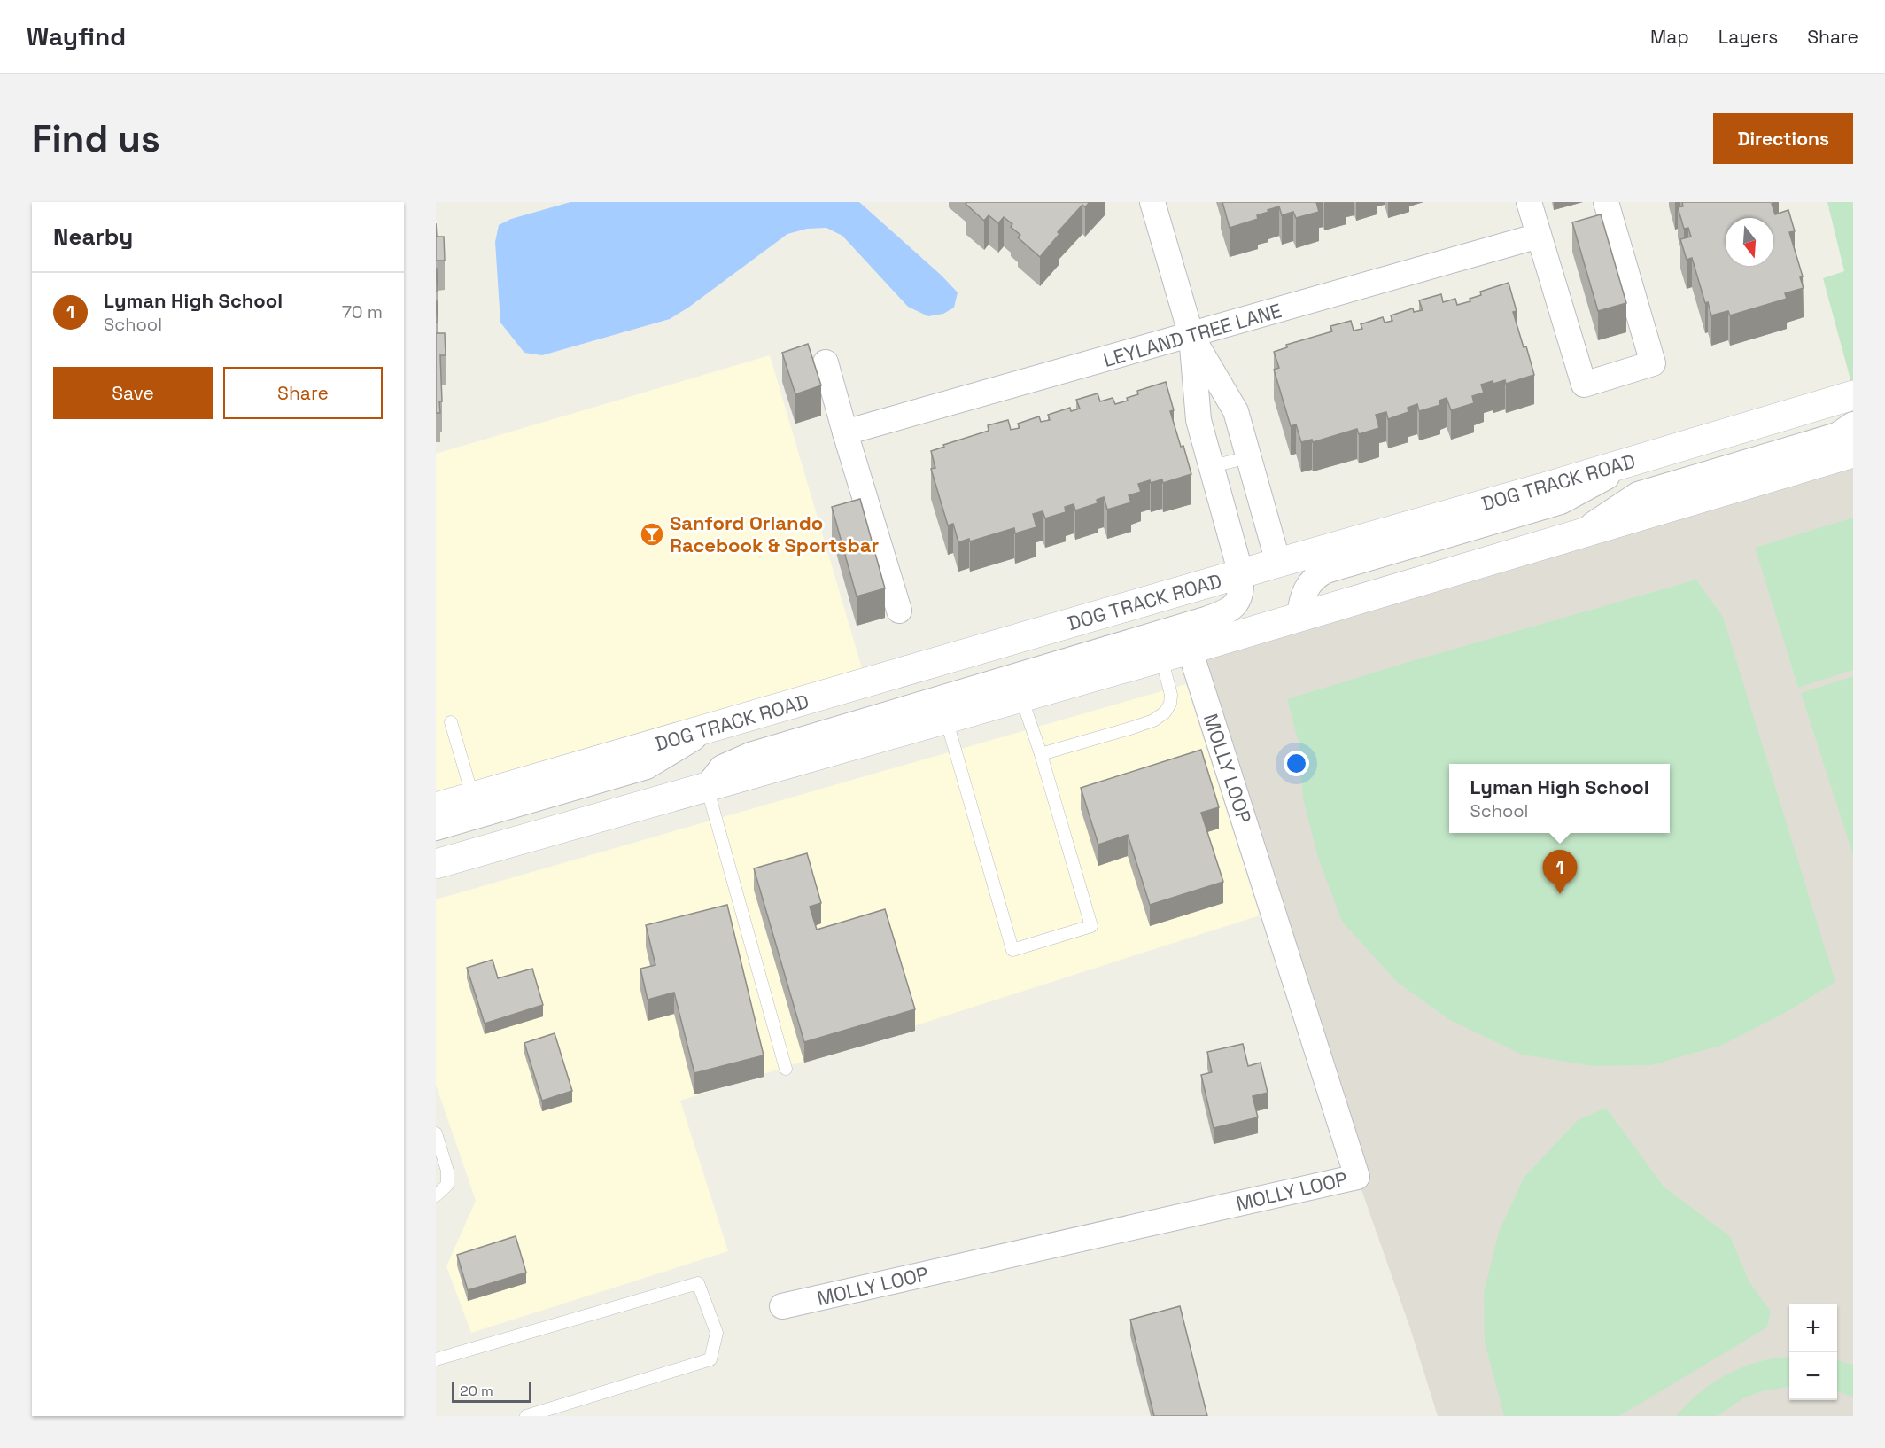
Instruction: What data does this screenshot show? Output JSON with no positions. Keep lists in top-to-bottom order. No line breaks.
{"streets":{"main road":["DOG TRACK ROAD"],"street":["LEYLAND TREE LANE","MOLLY LOOP"]},"places":{"bar":["Sanford Orlando Racebook & Sportsbar"]},"scale_bar":"20 m","north":"bottom","page":{"header":"Wayfind","nav":["Map","Layers","Share"],"buttons":["Directions",["Save","Share"]],"title":"Find us","heading":"Nearby","list":[{"mark":"1","name":"Lyman High School","note":"School","value":"70 m"}],"popup":["Lyman High School","School"],"pins":"1","map_buttons":["+","−"],"scale":"20 m"}}
